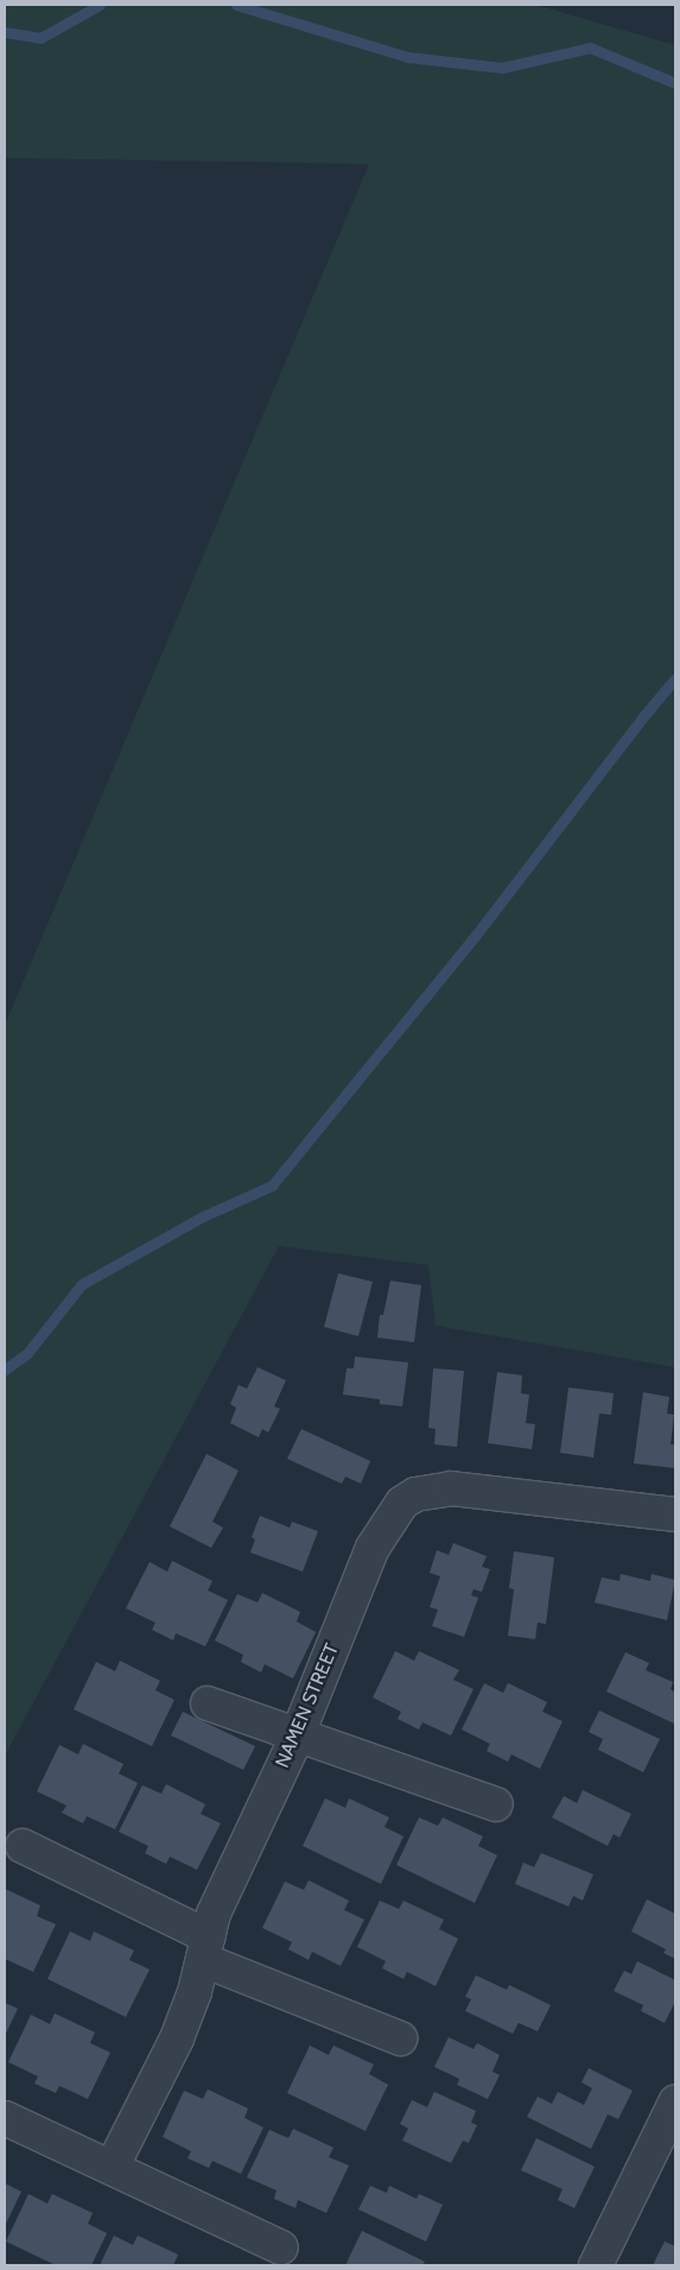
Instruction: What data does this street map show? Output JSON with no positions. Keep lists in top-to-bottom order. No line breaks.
{"streets":{"street":["NAMEN STREET"]}}
